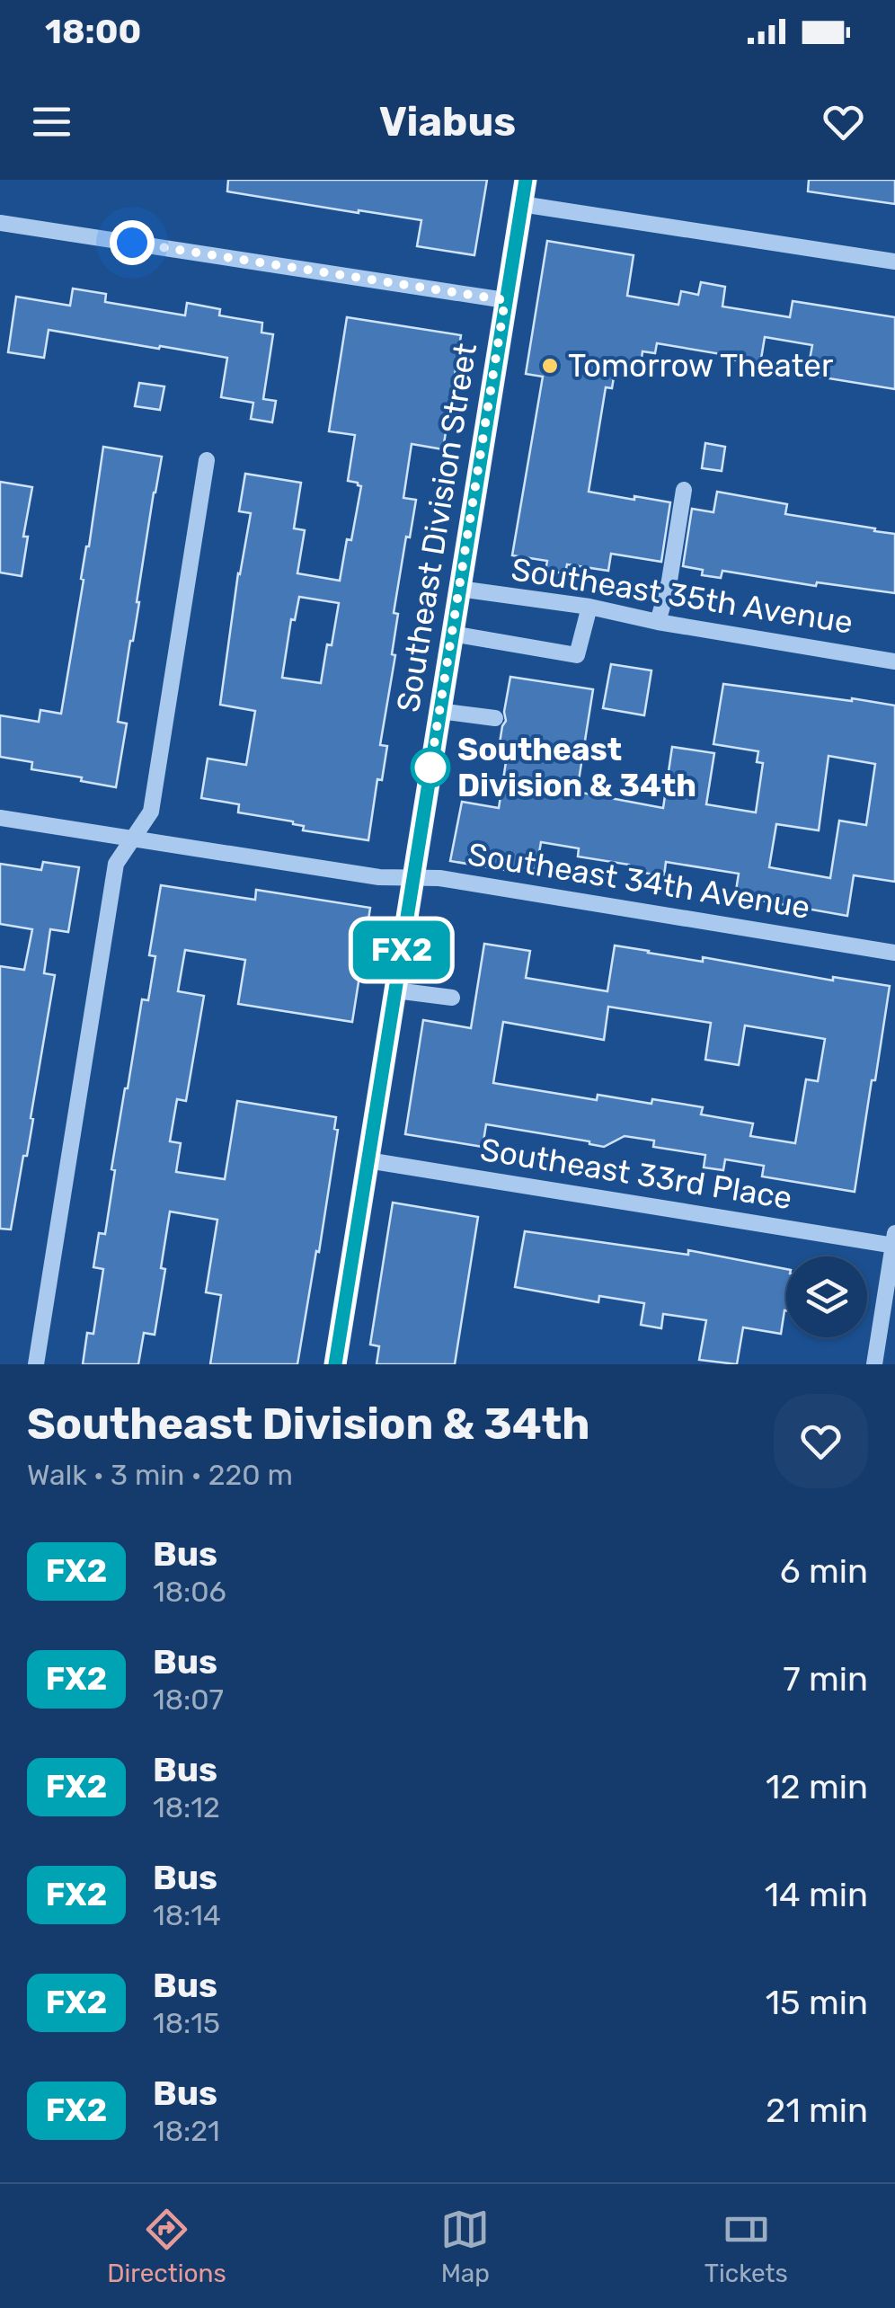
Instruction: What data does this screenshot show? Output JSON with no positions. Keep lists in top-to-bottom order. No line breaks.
{"streets":{"main road":["Southeast Division Street"],"street":["Southeast 35th Avenue","Southeast 34th Avenue","Southeast 33rd Place"]},"crossings":[["Southeast Division Street","Southeast 35th Avenue"],["Southeast Division Street","Southeast 34th Avenue"],["Southeast Division Street","Southeast 33rd Place"]],"places":["Tomorrow Theater","Southeast Division & 34th"],"lines":["bus line FX2"],"page":{"status":"18:00","header":"Viabus","on_map":"FX2","heading":["Southeast Division & 34th","Walk · 3 min · 220 m"],"list":[{"mark":"FX2","name":"Bus","note":"18:06","value":"6 min"},{"mark":"FX2","name":"Bus","note":"18:07","value":"7 min"},{"mark":"FX2","name":"Bus","note":"18:12","value":"12 min"},{"mark":"FX2","name":"Bus","note":"18:14","value":"14 min"},{"mark":"FX2","name":"Bus","note":"18:15","value":"15 min"},{"mark":"FX2","name":"Bus","note":"18:21","value":"21 min"}],"tabs":["Directions","Map","Tickets"]}}
